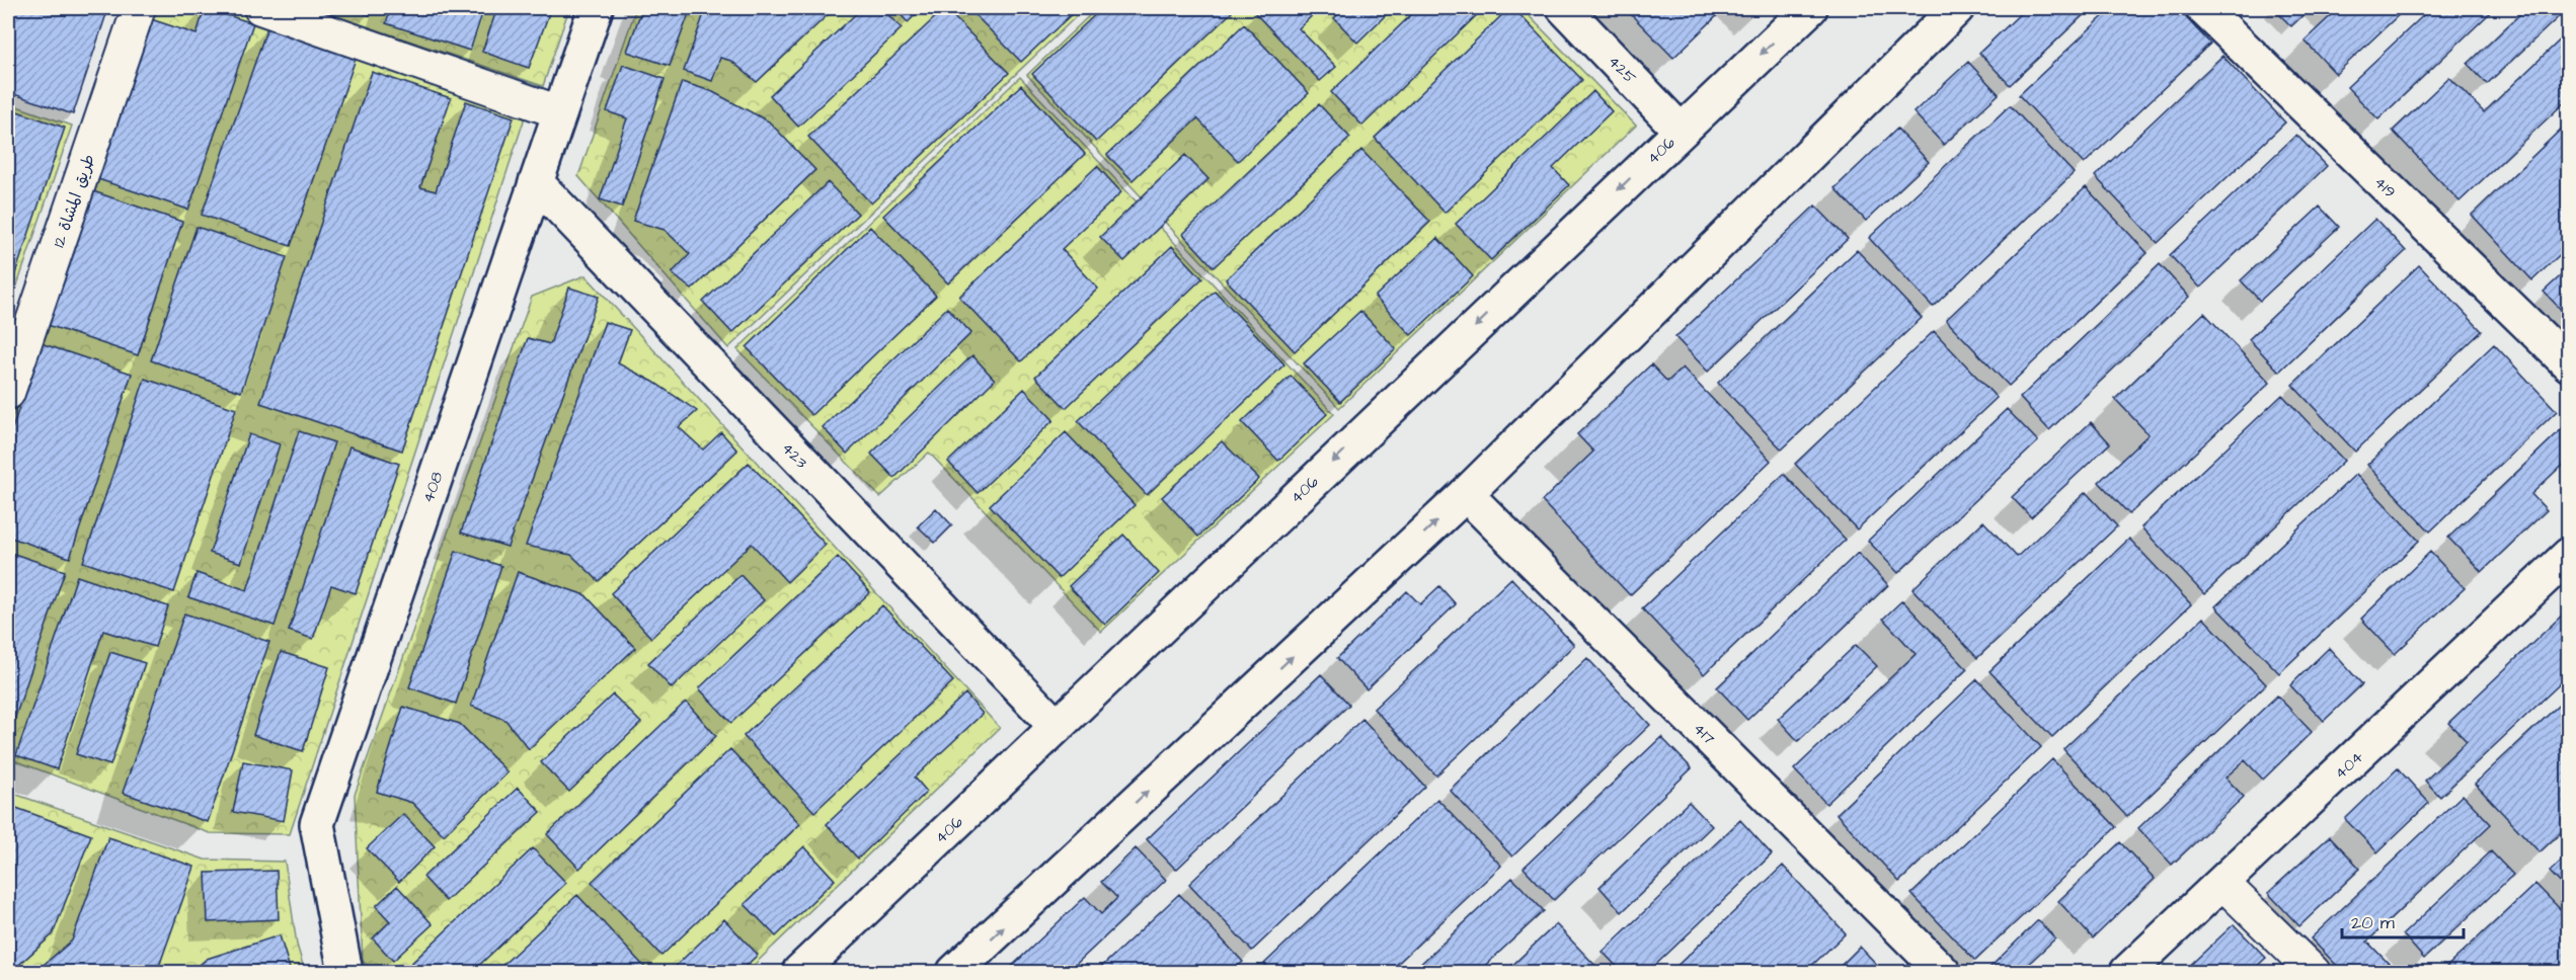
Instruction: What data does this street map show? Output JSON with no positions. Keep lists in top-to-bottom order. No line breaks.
{"streets":{"street":["425","406","419","طريق المشاة 12","423","408","417","404"]},"crossings":[["425","406"],["406","423"],["423","408"]],"scale_bar":"20 m"}
